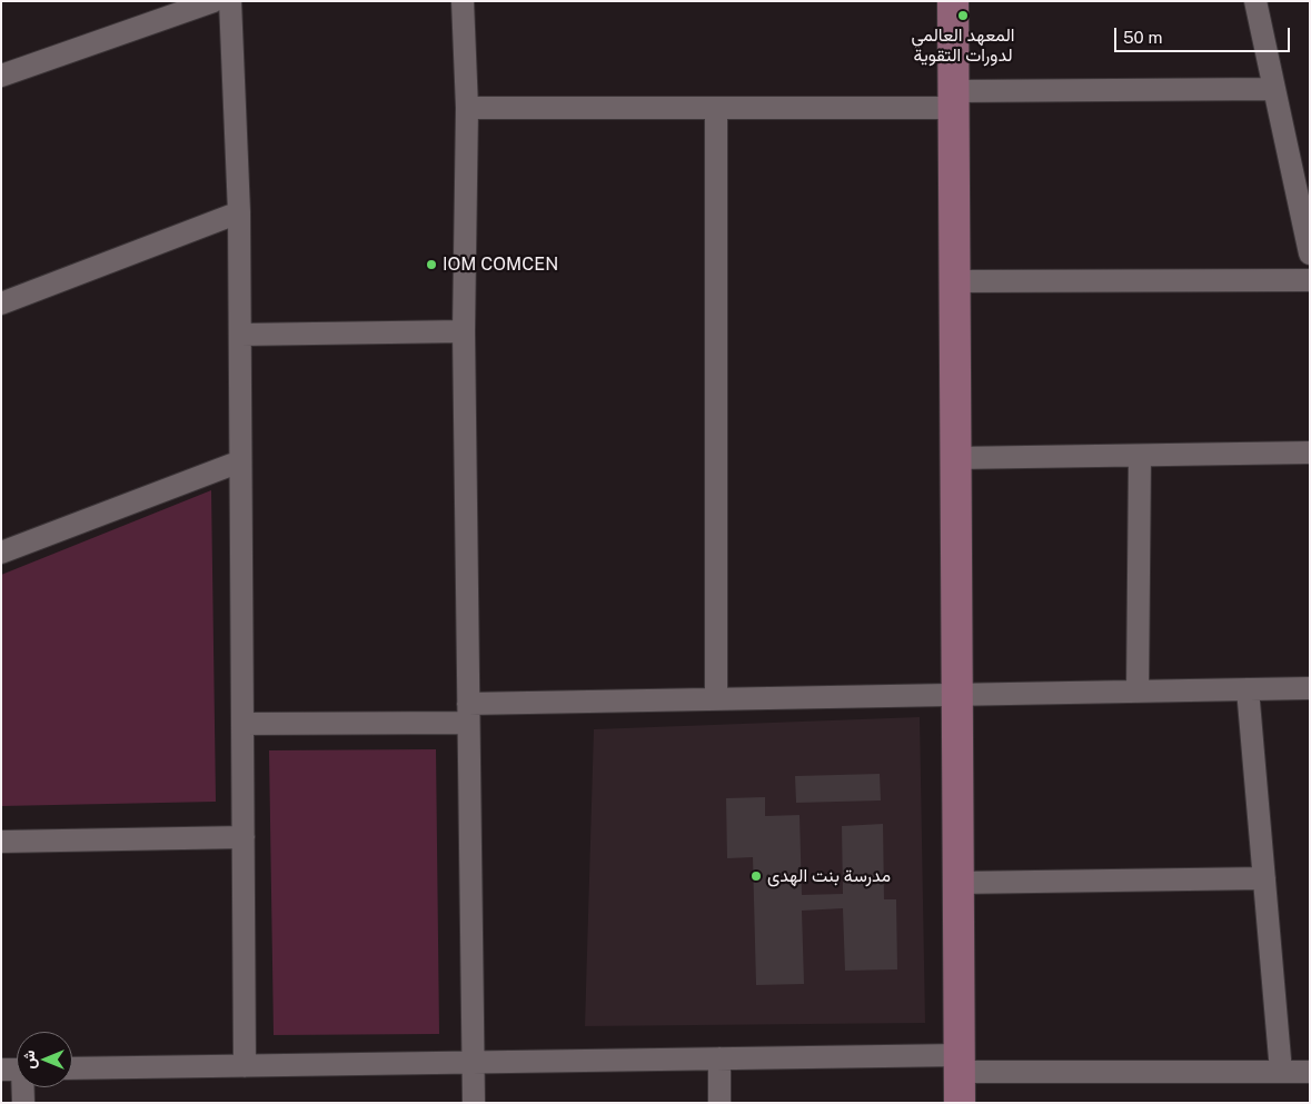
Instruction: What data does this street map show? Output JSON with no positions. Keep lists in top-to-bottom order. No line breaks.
{"places":["المعهد العالمي لدورات التقوية","IOM COMCEN","مدرسة بنت الهدی"],"scale_bar":"50 m","north":"left"}
